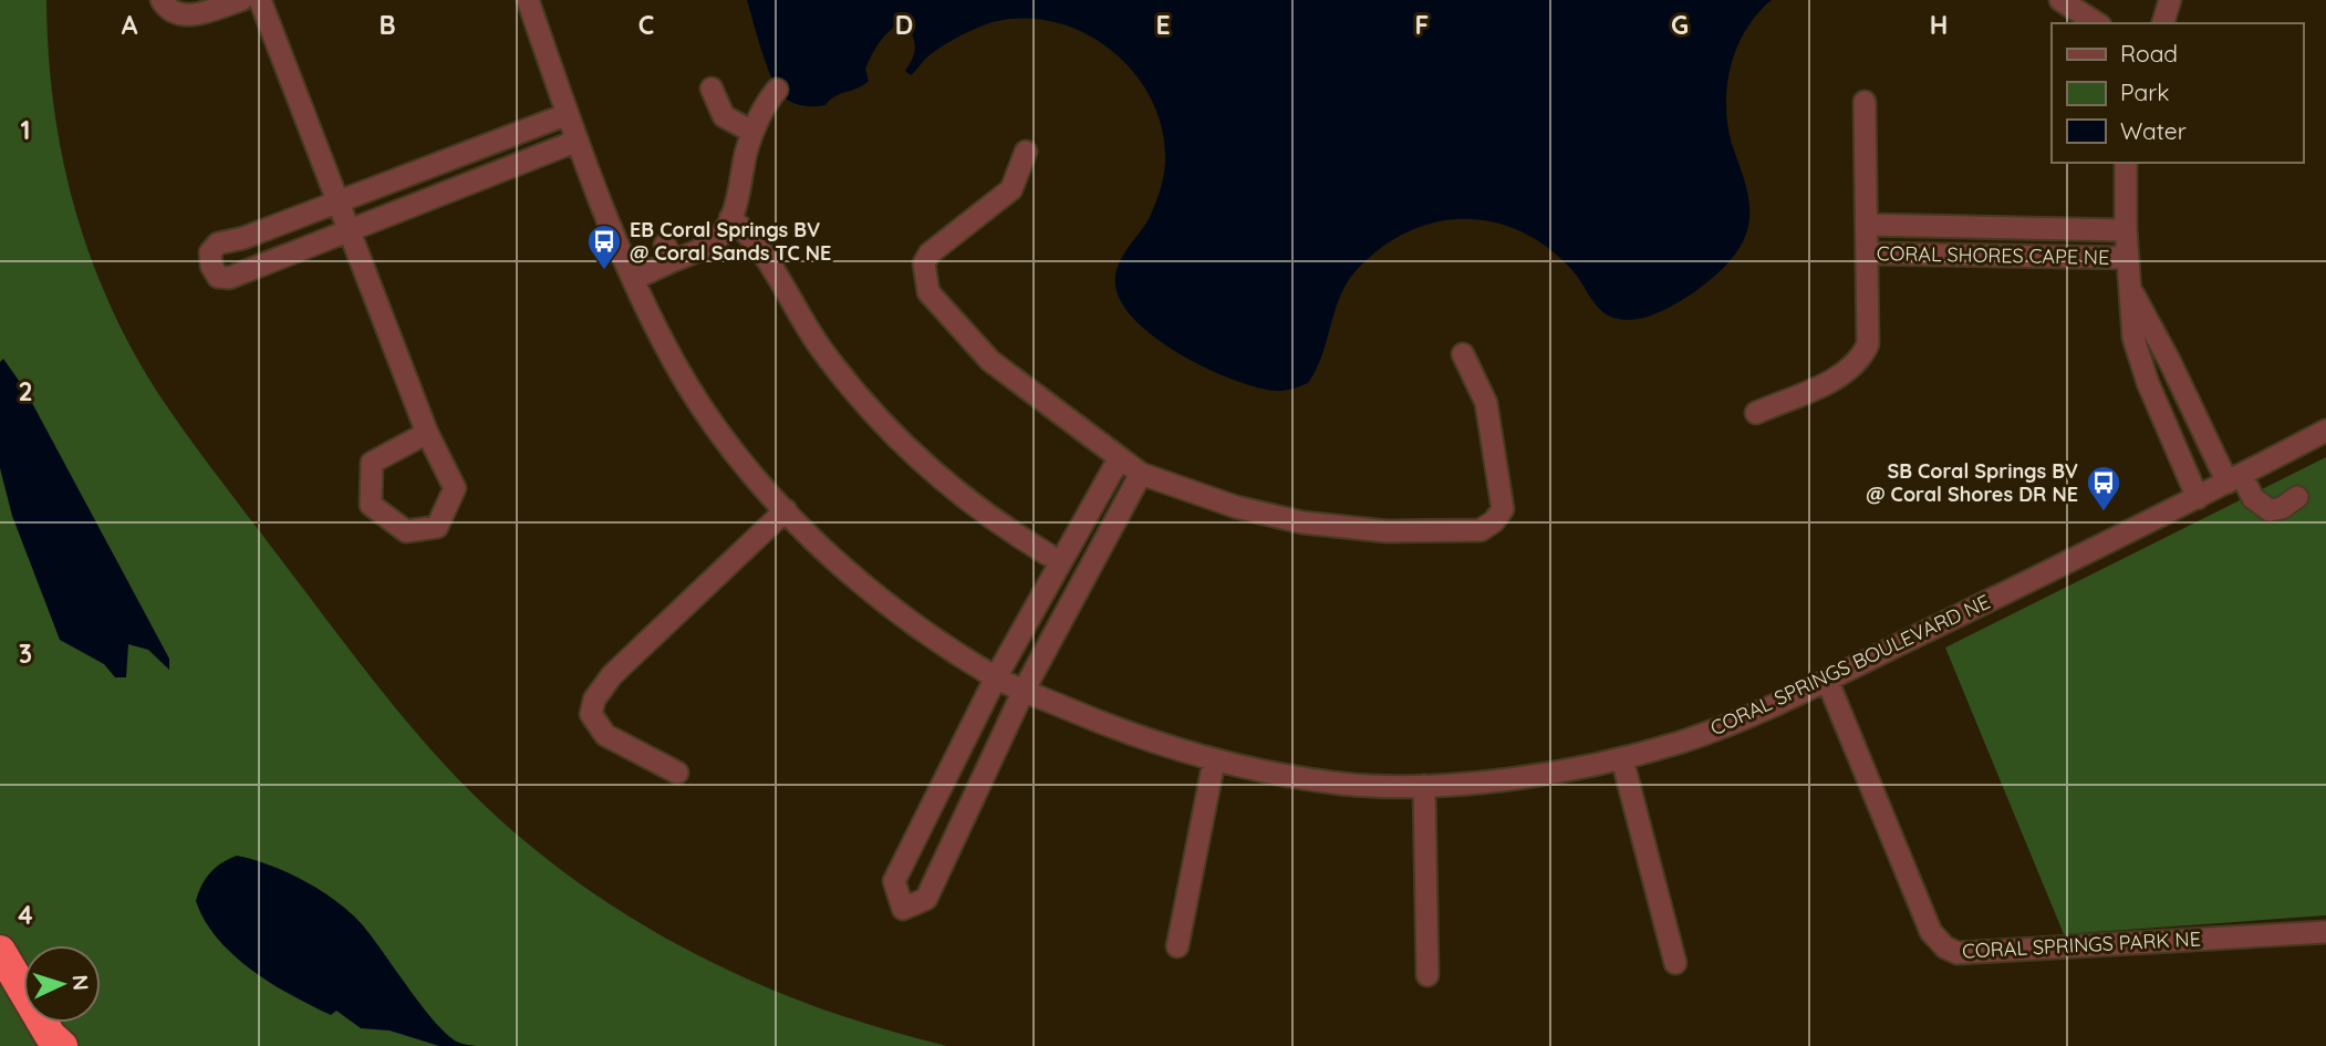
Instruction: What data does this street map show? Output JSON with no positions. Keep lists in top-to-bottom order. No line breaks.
{"streets":{"street":["CORAL SHORES CAPE NE","CORAL SPRINGS BOULEVARD NE","CORAL SPRINGS PARK NE"]},"crossings":[["CORAL SPRINGS BOULEVARD NE","CORAL SPRINGS PARK NE"]],"places":{"bus stop":["EB Coral Springs BV @ Coral Sands TC NE","SB Coral Springs BV @ Coral Shores DR NE"]},"legend":["Road","Park","Water"],"north":"right","grid":{"columns":["A","B","C","D","E","F","G","H"],"rows":["1","2","3","4"]}}
